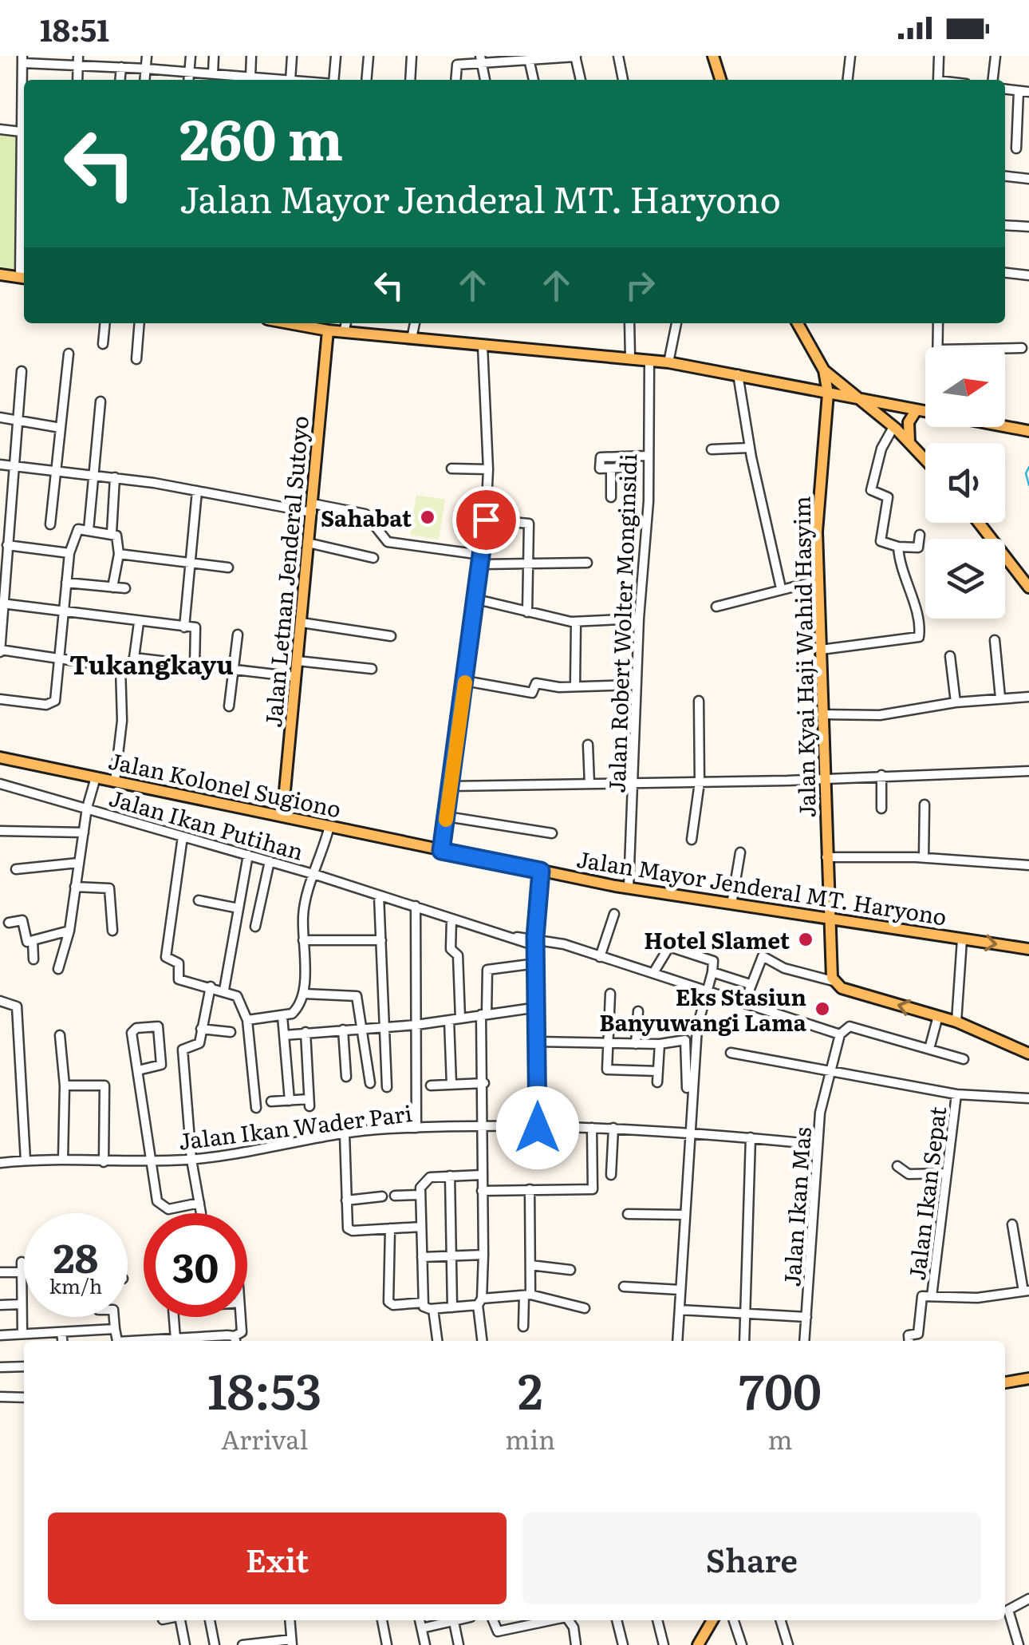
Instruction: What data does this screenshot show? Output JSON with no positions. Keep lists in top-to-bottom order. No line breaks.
{"streets":{"main road":["Jalan Letnan Jenderal Sutoyo","Jalan Kyai Haji Wahid Hasyim","Jalan Kolonel Sugiono","Jalan Mayor Jenderal MT. Haryono"],"street":["Jalan Robert Wolter Monginsidi","Jalan Ikan Putihan","Jalan Ikan Wader Pari","Jalan Ikan Sepat","Jalan Ikan Mas"]},"crossings":[["Jalan Letnan Jenderal Sutoyo","Jalan Kolonel Sugiono"],["Jalan Robert Wolter Monginsidi","Jalan Mayor Jenderal MT. Haryono"],["Jalan Kyai Haji Wahid Hasyim","Jalan Mayor Jenderal MT. Haryono"],["Jalan Kolonel Sugiono","Jalan Mayor Jenderal MT. Haryono"],["Jalan Ikan Putihan","Jalan Ikan Mas"],["Jalan Ikan Wader Pari","Jalan Ikan Mas"]],"districts":["Tukangkayu"],"places":["Sahabat","Hotel Slamet","Eks Stasiun Banyuwangi Lama"],"north":"right","page":{"status":"18:51","turn":["260 m","Jalan Mayor Jenderal MT. Haryono"],"speed":"28 km/h","limit":"30","eta":["18:53","Arrival","2","min","700","m"],"buttons":["Exit","Share"]}}
